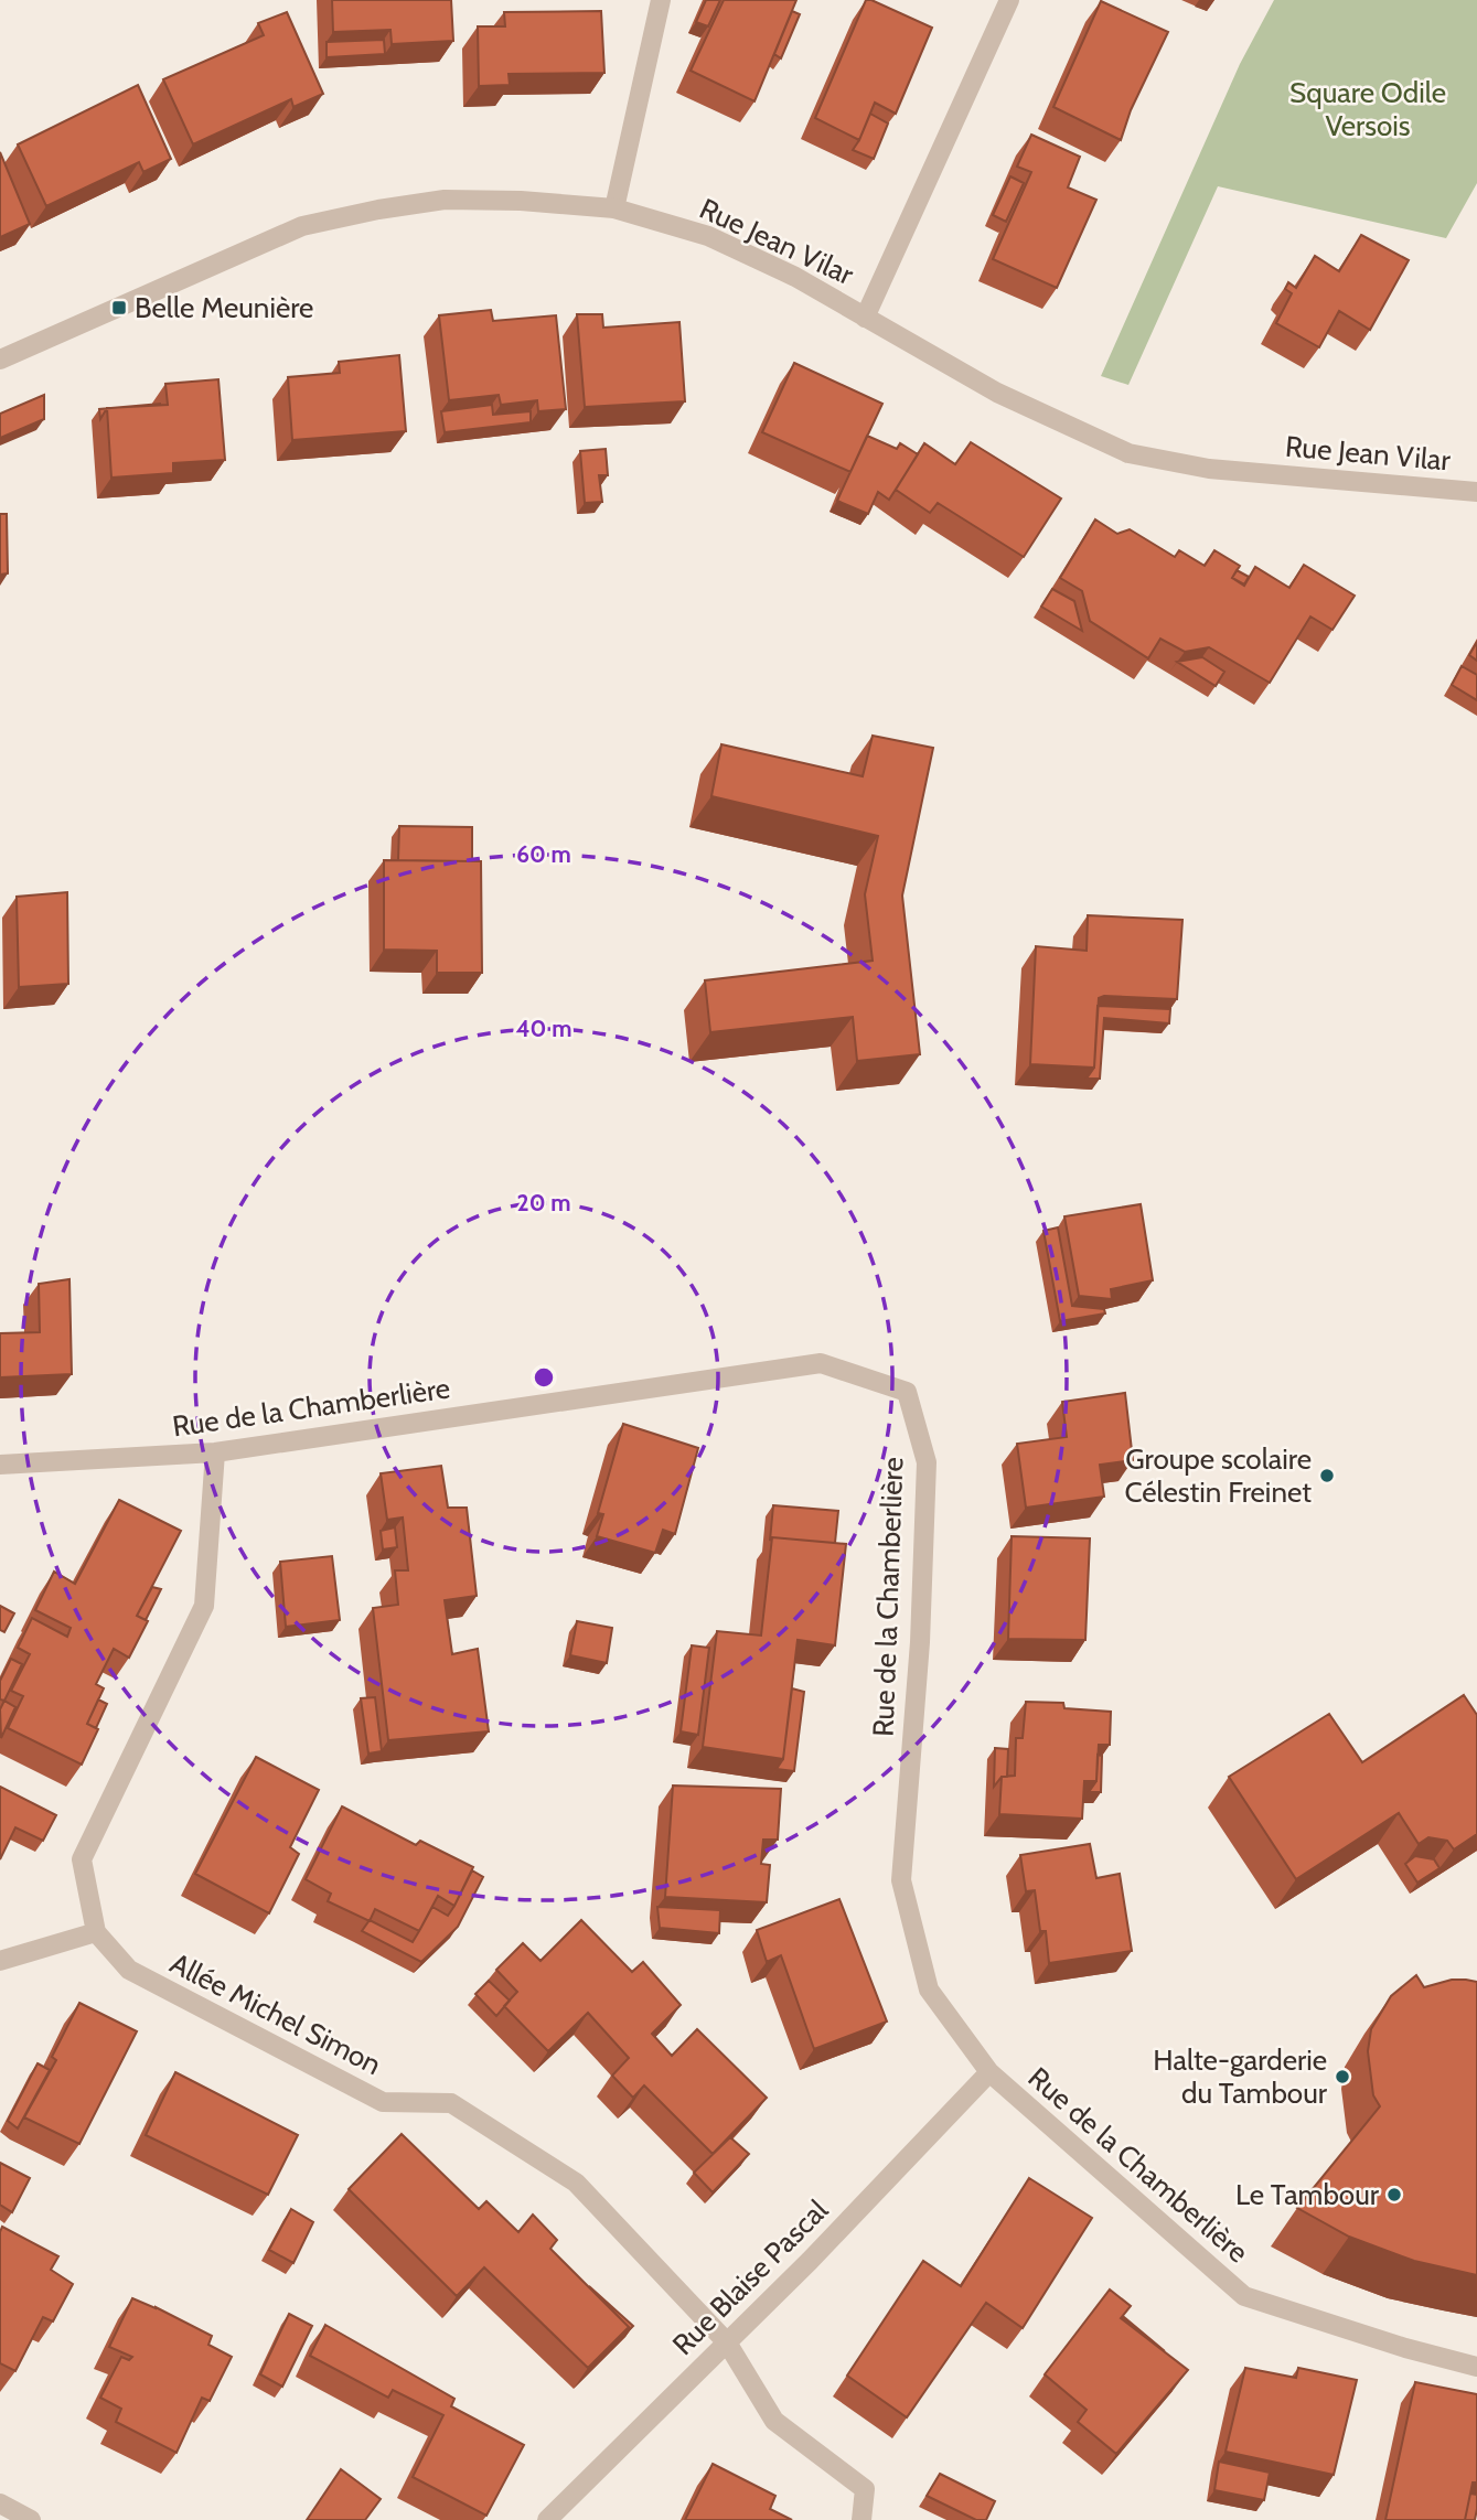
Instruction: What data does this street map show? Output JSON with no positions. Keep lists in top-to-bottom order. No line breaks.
{"streets":{"street":["Rue Jean Vilar","Rue de la Chamberlière","Allée Michel Simon","Rue Blaise Pascal"]},"crossings":[["Rue de la Chamberlière","Rue Blaise Pascal"],["Allée Michel Simon","Rue Blaise Pascal"]],"parks":["Square Odile Versois"],"places":{"transit":["Belle Meunière"],"other":["Groupe scolaire Célestin Freinet","Halte-garderie du Tambour","Le Tambour"]},"rings":["60 m","40 m","20 m"]}
